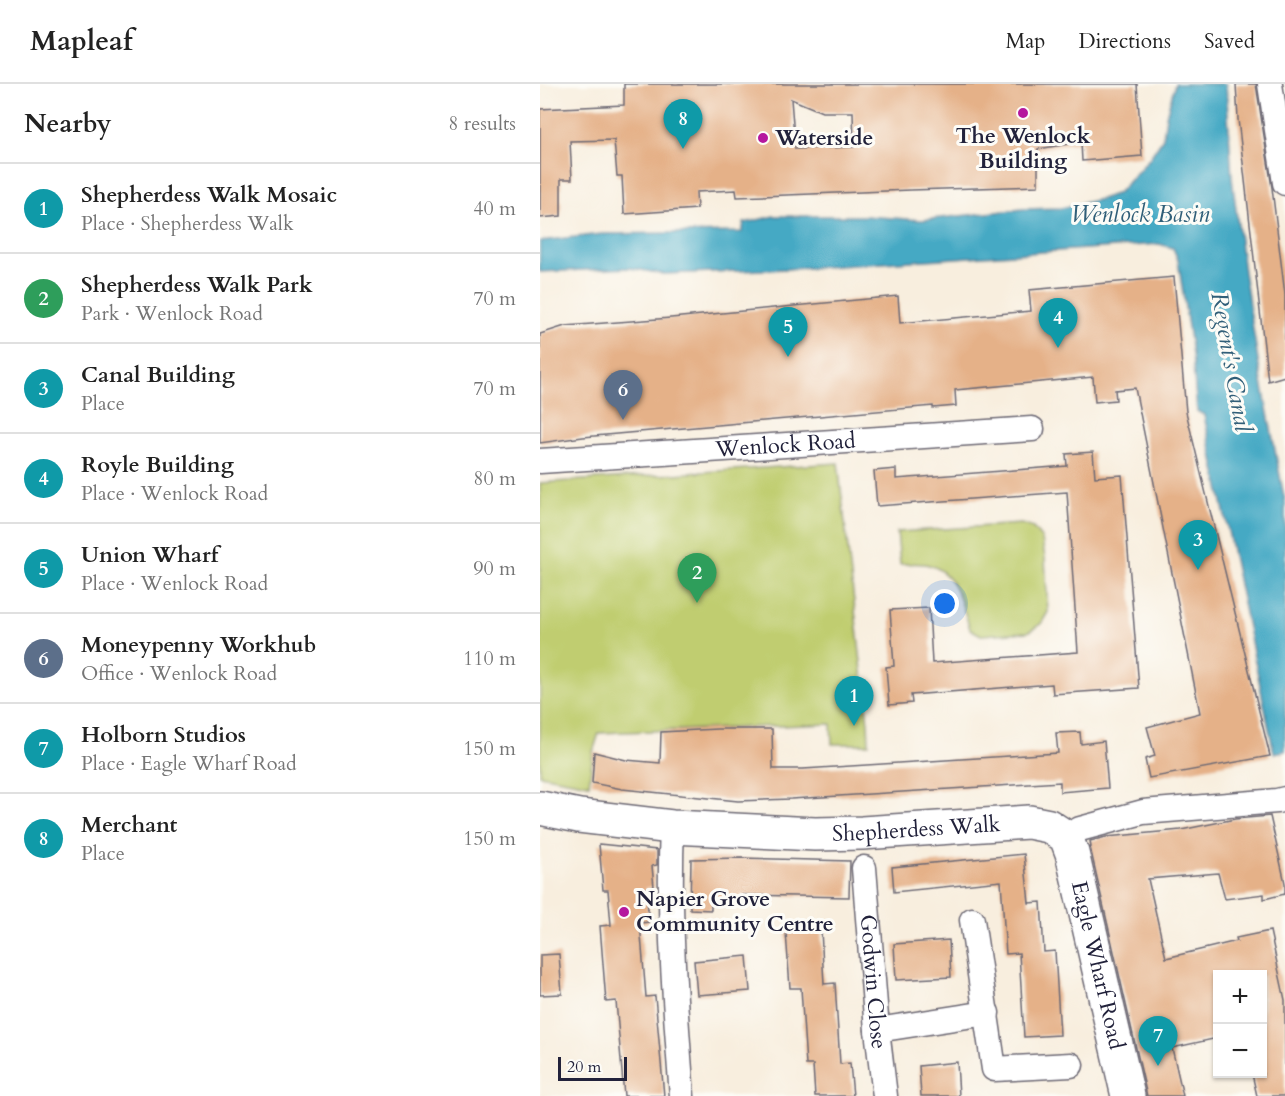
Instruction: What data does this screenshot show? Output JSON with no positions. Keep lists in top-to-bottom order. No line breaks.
{"streets":{"main road":["Shepherdess Walk","Eagle Wharf Road"],"street":["Wenlock Road","Godwin Close"]},"crossings":[["Shepherdess Walk","Eagle Wharf Road"]],"water":["Wenlock Basin","Regent's Canal"],"places":["The Wenlock Building","Waterside","Napier Grove Community Centre"],"scale_bar":"20 m","page":{"header":"Mapleaf","nav":["Map","Directions","Saved"],"heading":["Nearby","8 results"],"pins":["8","4","5","6","3","2","1","7"],"list":[{"mark":"1","name":"Shepherdess Walk Mosaic","note":"Place · Shepherdess Walk","value":"40 m"},{"mark":"2","name":"Shepherdess Walk Park","note":"Park · Wenlock Road","value":"70 m"},{"mark":"3","name":"Canal Building","note":"Place","value":"70 m"},{"mark":"4","name":"Royle Building","note":"Place · Wenlock Road","value":"80 m"},{"mark":"5","name":"Union Wharf","note":"Place · Wenlock Road","value":"90 m"},{"mark":"6","name":"Moneypenny Workhub","note":"Office · Wenlock Road","value":"110 m"},{"mark":"7","name":"Holborn Studios","note":"Place · Eagle Wharf Road","value":"150 m"},{"mark":"8","name":"Merchant","note":"Place","value":"150 m"}],"map_buttons":["+","−"],"scale":"20 m"}}
